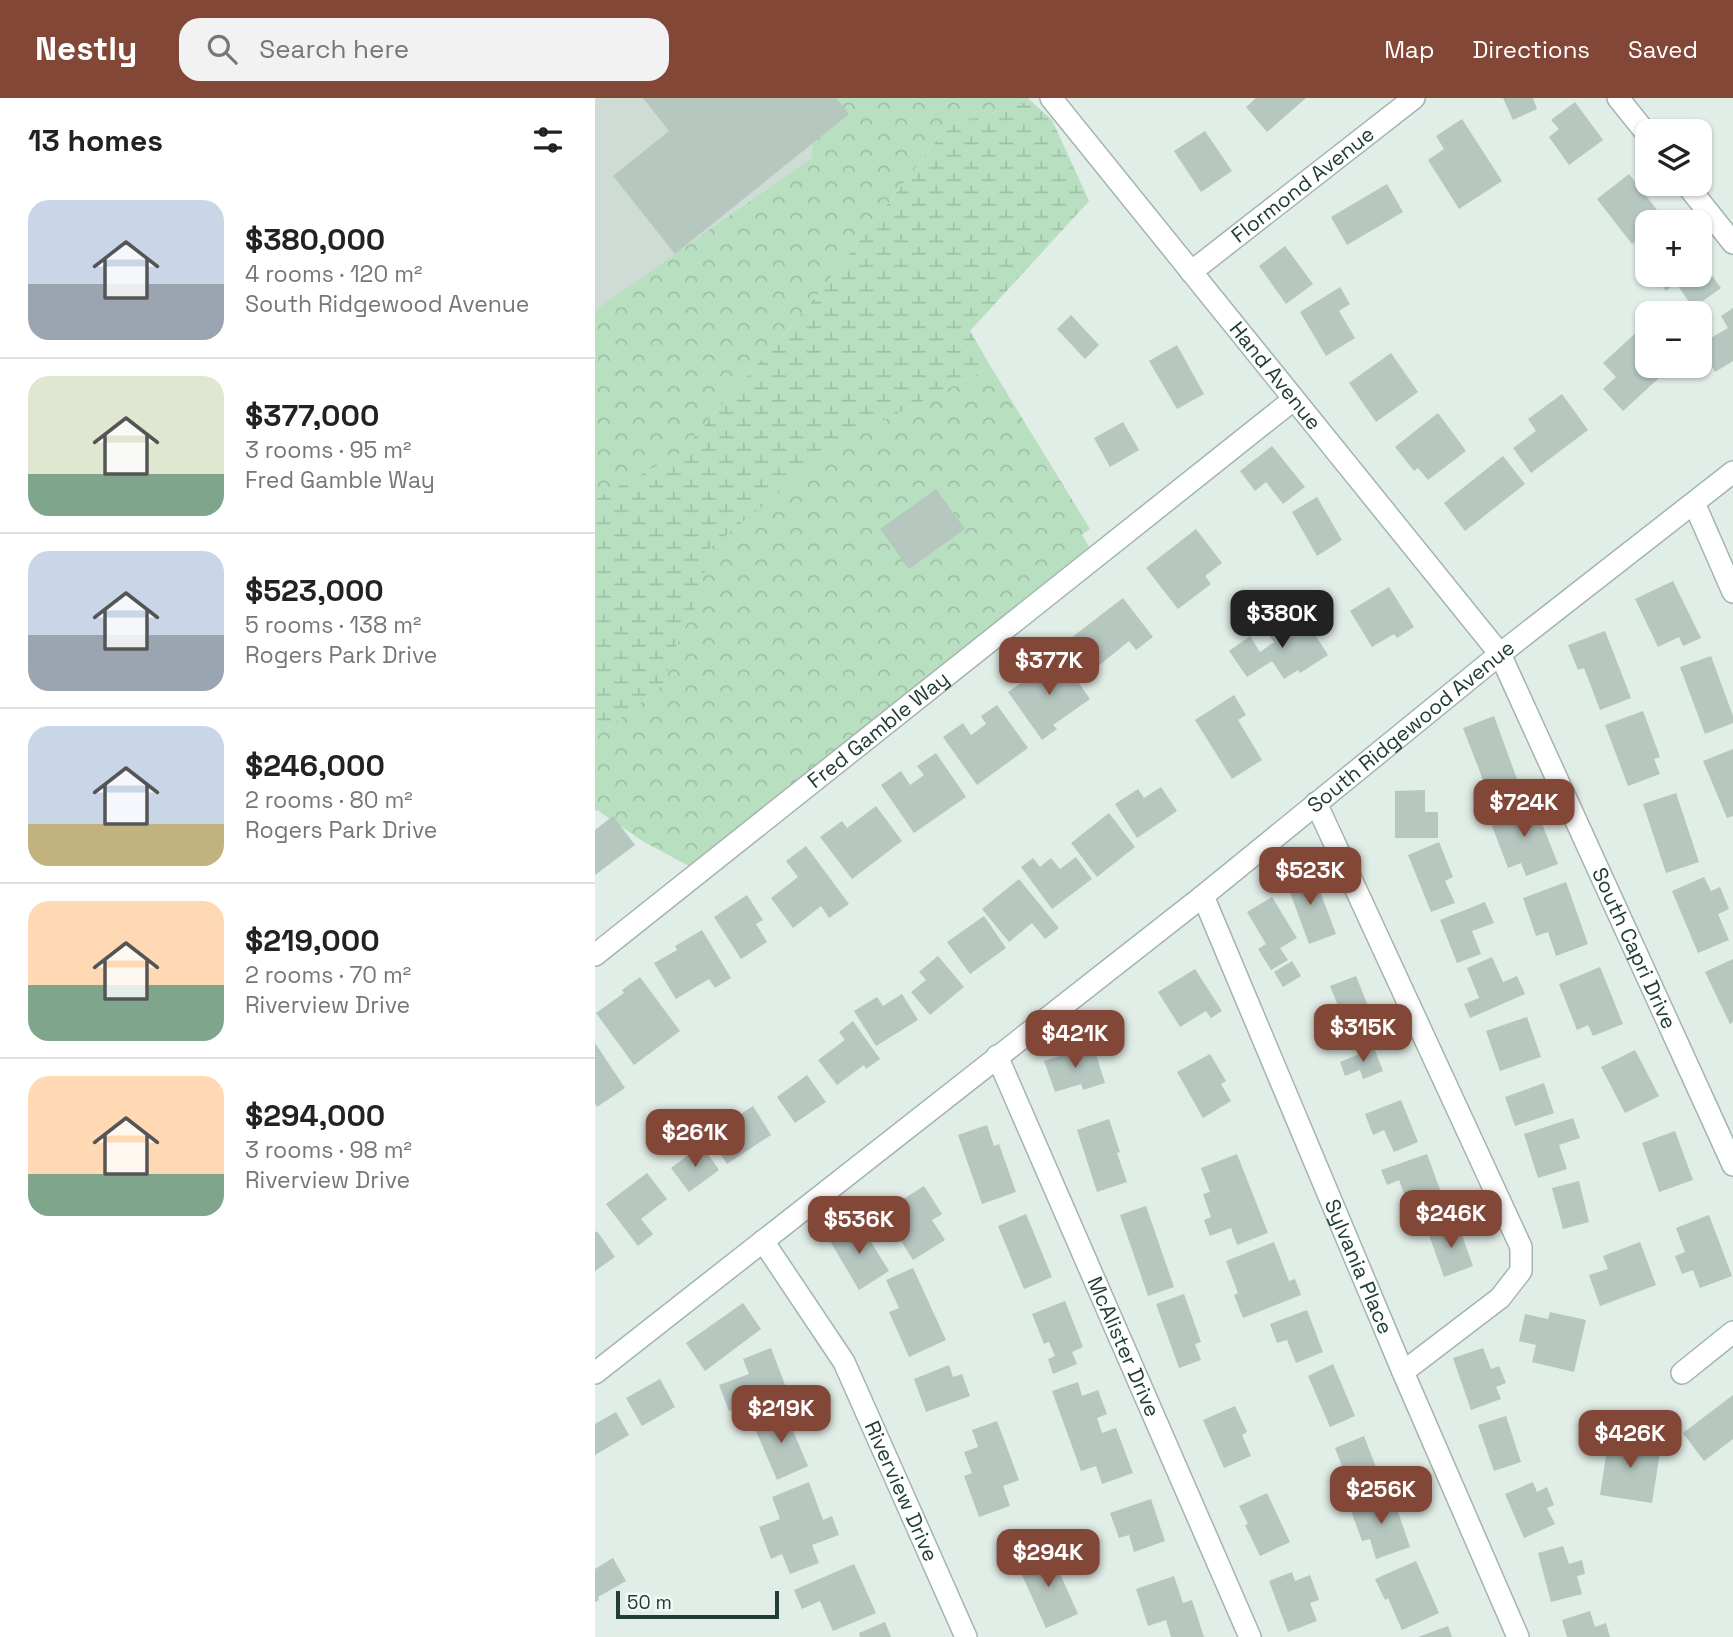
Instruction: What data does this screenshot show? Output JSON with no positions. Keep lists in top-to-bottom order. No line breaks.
{"streets":{"street":["Flormond Avenue","Hand Avenue","South Ridgewood Avenue","Fred Gamble Way","South Capri Drive","Sylvania Place","McAlister Drive","Riverview Drive"]},"crossings":[["Flormond Avenue","Hand Avenue"],["Hand Avenue","South Ridgewood Avenue"],["Hand Avenue","Fred Gamble Way"],["Hand Avenue","South Capri Drive"],["South Ridgewood Avenue","South Capri Drive"],["South Ridgewood Avenue","Sylvania Place"],["South Ridgewood Avenue","McAlister Drive"],["South Ridgewood Avenue","Riverview Drive"]],"scale_bar":"50 m","page":{"header":"Nestly","search":"Search here","nav":["Map","Directions","Saved"],"heading":"13 homes","map_buttons":["+","−"],"list":[{"name":"$380,000","note":"4 rooms · 120 m² · South Ridgewood Avenue"},{"name":"$377,000","note":"3 rooms · 95 m² · Fred Gamble Way"},{"name":"$523,000","note":"5 rooms · 138 m² · Rogers Park Drive"},{"name":"$246,000","note":"2 rooms · 80 m² · Rogers Park Drive"},{"name":"$219,000","note":"2 rooms · 70 m² · Riverview Drive"},{"name":"$294,000","note":"3 rooms · 98 m² · Riverview Drive"}],"price":["$380K","$377K","$724K","$523K","$315K","$421K","$261K","$246K","$536K","$219K","$426K","$256K","$294K"],"scale":"50 m"}}
